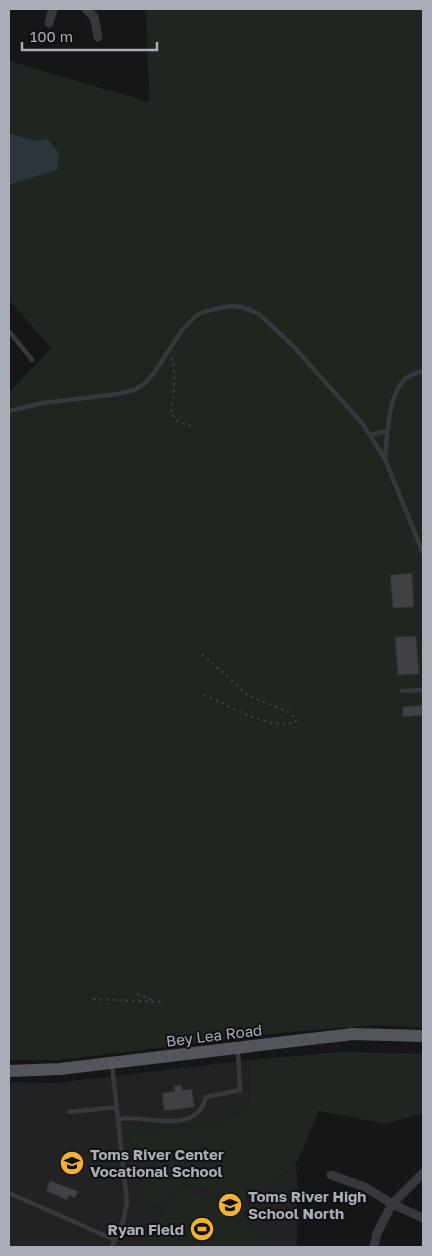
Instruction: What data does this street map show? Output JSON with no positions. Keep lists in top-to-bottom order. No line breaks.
{"streets":{"main road":["Bey Lea Road"]},"places":{"school or university":["Toms River Center Vocational School","Toms River High School North"],"sports":["Ryan Field"]},"scale_bar":"100 m"}
